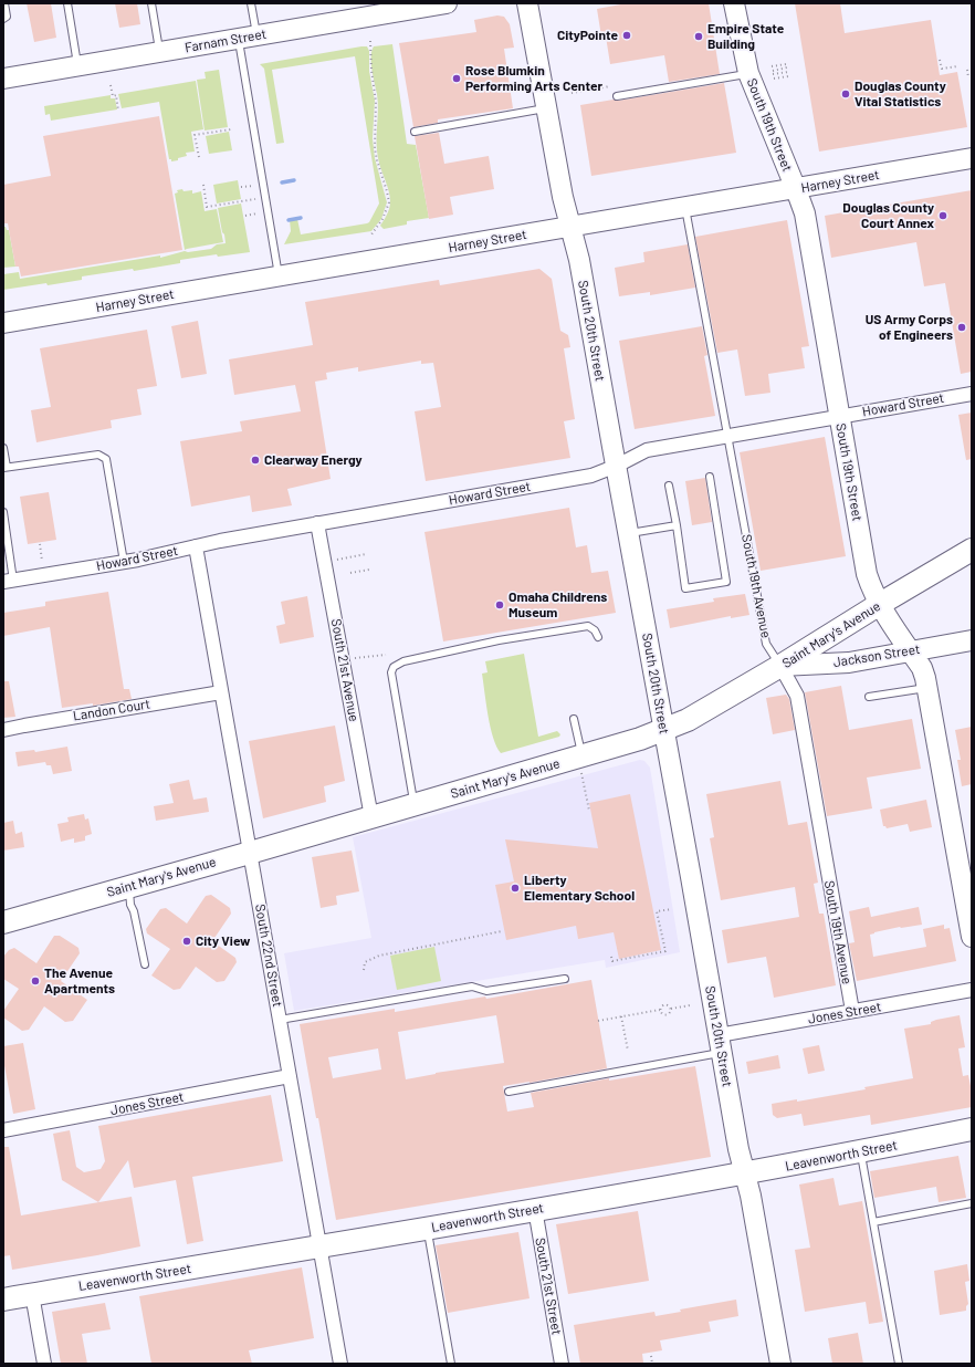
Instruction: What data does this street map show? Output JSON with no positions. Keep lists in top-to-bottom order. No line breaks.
{"streets":{"main road":["Farnam Street","South 19th Street","Harney Street","South 20th Street","Saint Mary's Avenue","Jackson Street","Leavenworth Street"],"street":["Howard Street","South 19th Avenue","South 21st Avenue","Landon Court","South 22nd Street","Jones Street","South 21st Street"]},"crossings":[["South 19th Street","Harney Street"],["South 19th Street","Howard Street"],["South 19th Street","Saint Mary's Avenue"],["South 19th Street","Jackson Street"],["Harney Street","South 20th Street"],["Harney Street","South 19th Avenue"],["South 20th Street","Howard Street"],["South 20th Street","Saint Mary's Avenue"],["South 20th Street","Jones Street"],["South 20th Street","Leavenworth Street"],["Howard Street","South 19th Avenue"],["Howard Street","South 21st Avenue"],["Howard Street","South 22nd Street"],["South 19th Avenue","Saint Mary's Avenue"],["South 19th Avenue","Jackson Street"],["South 19th Avenue","Jones Street"],["Saint Mary's Avenue","Jackson Street"],["Saint Mary's Avenue","South 21st Avenue"],["Saint Mary's Avenue","South 22nd Street"],["Landon Court","South 22nd Street"],["South 22nd Street","Jones Street"],["South 22nd Street","Leavenworth Street"],["Leavenworth Street","South 21st Street"]],"places":["CityPointe","Empire State Building","Rose Blumkin Performing Arts Center","Douglas County Vital Statistics","Douglas County Court Annex","US Army Corps of Engineers","Clearway Energy","Omaha Childrens Museum","Liberty Elementary School","City View","The Avenue Apartments"]}
